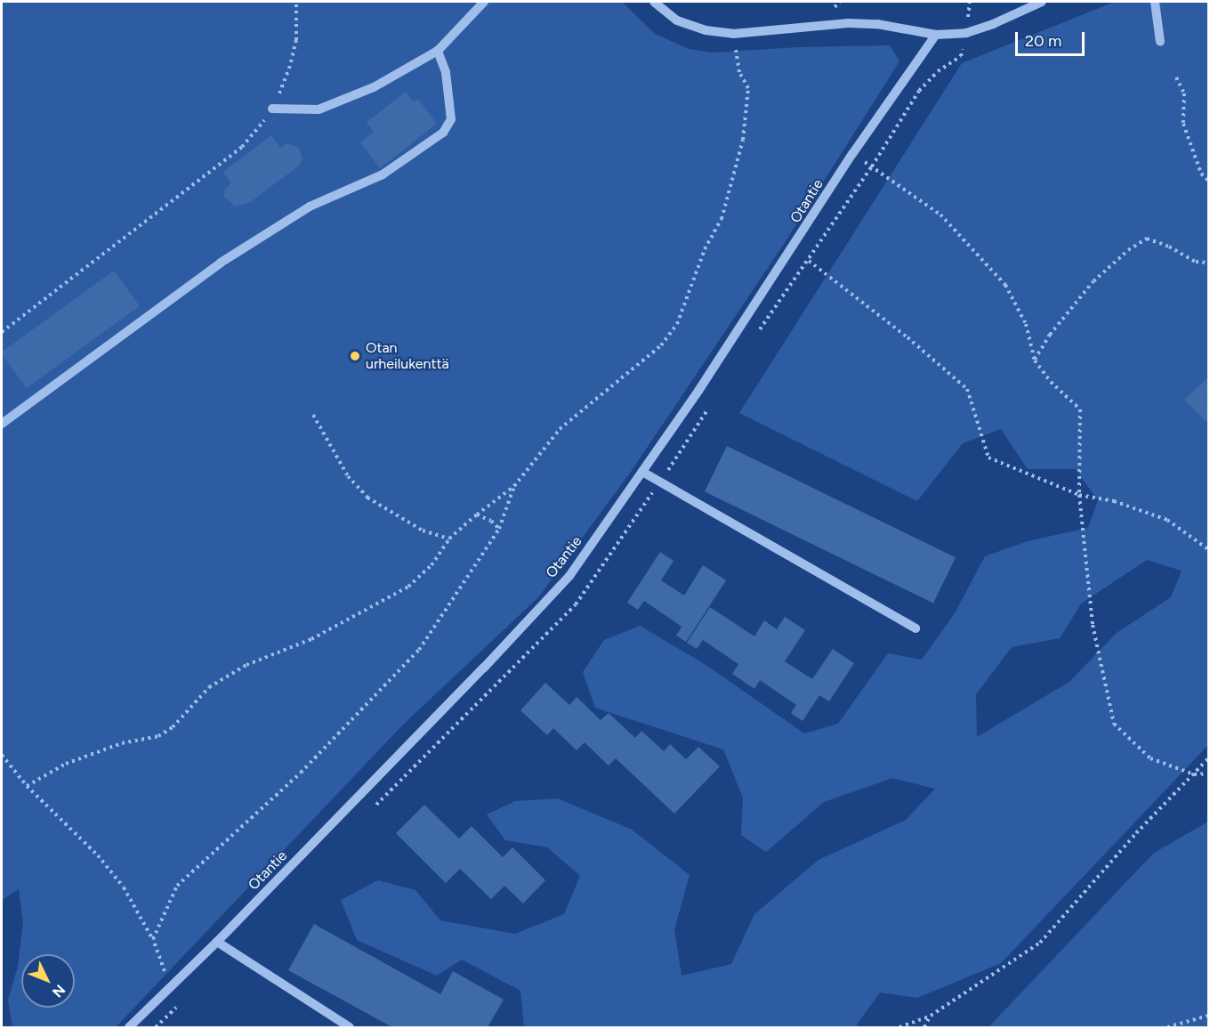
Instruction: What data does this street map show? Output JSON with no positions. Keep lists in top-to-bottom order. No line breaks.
{"streets":{"street":["Otantie"]},"places":["Otan urheilukenttä"],"scale_bar":"20 m","north":"bottom right"}
